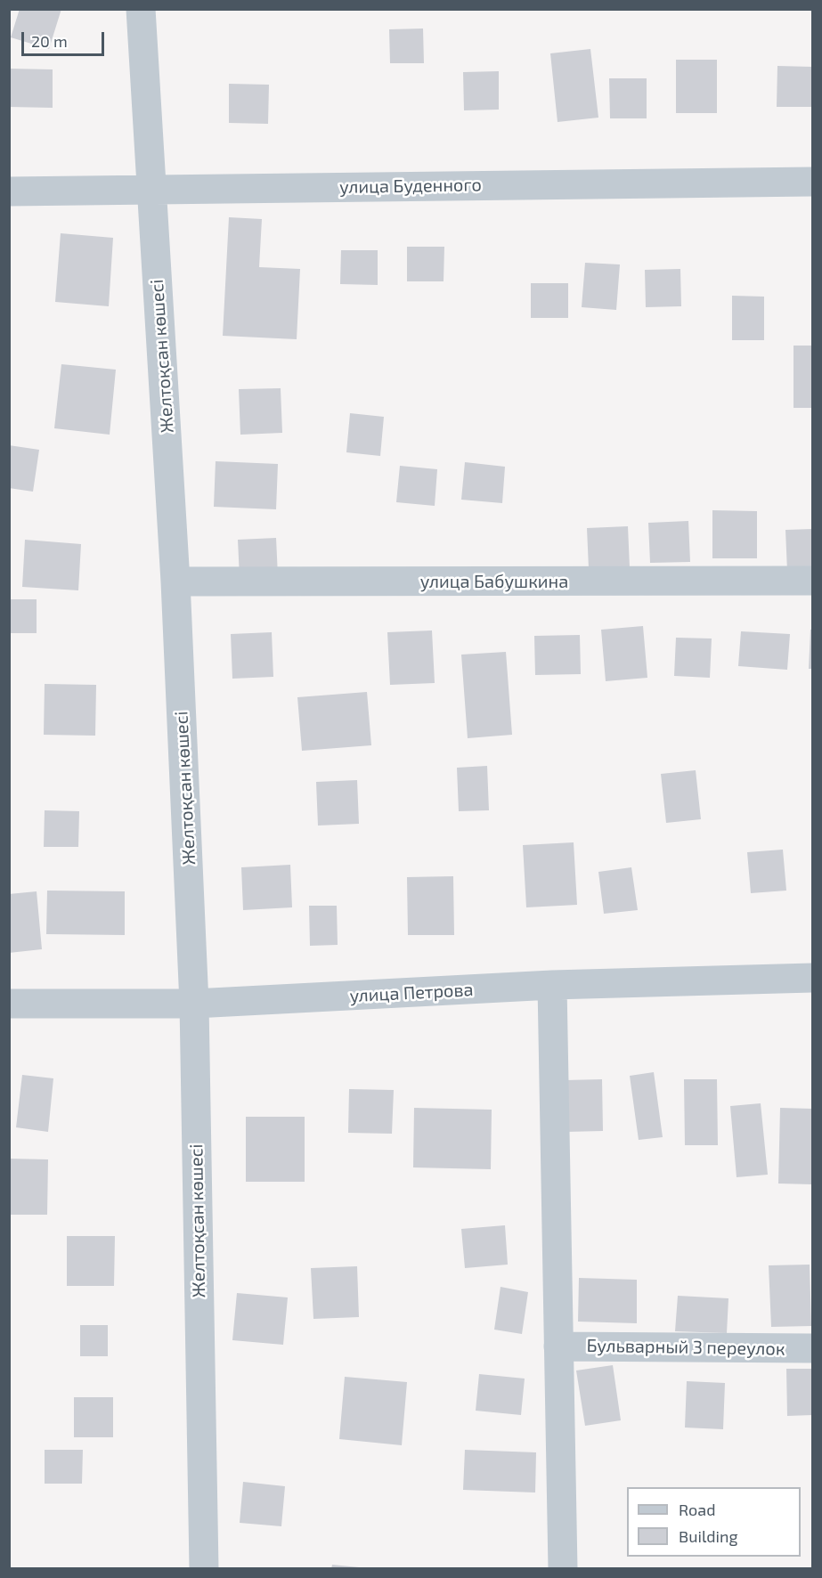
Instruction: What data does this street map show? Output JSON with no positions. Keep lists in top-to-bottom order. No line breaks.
{"streets":{"street":["улица Буденного","Желтоқсан көшесі","улица Бабушкина","улица Петрова","Бульварный 3 переулок"]},"crossings":[["улица Буденного","Желтоқсан көшесі"],["Желтоқсан көшесі","улица Бабушкина"],["Желтоқсан көшесі","улица Петрова"]],"legend":["Road","Building"],"scale_bar":"20 m"}
